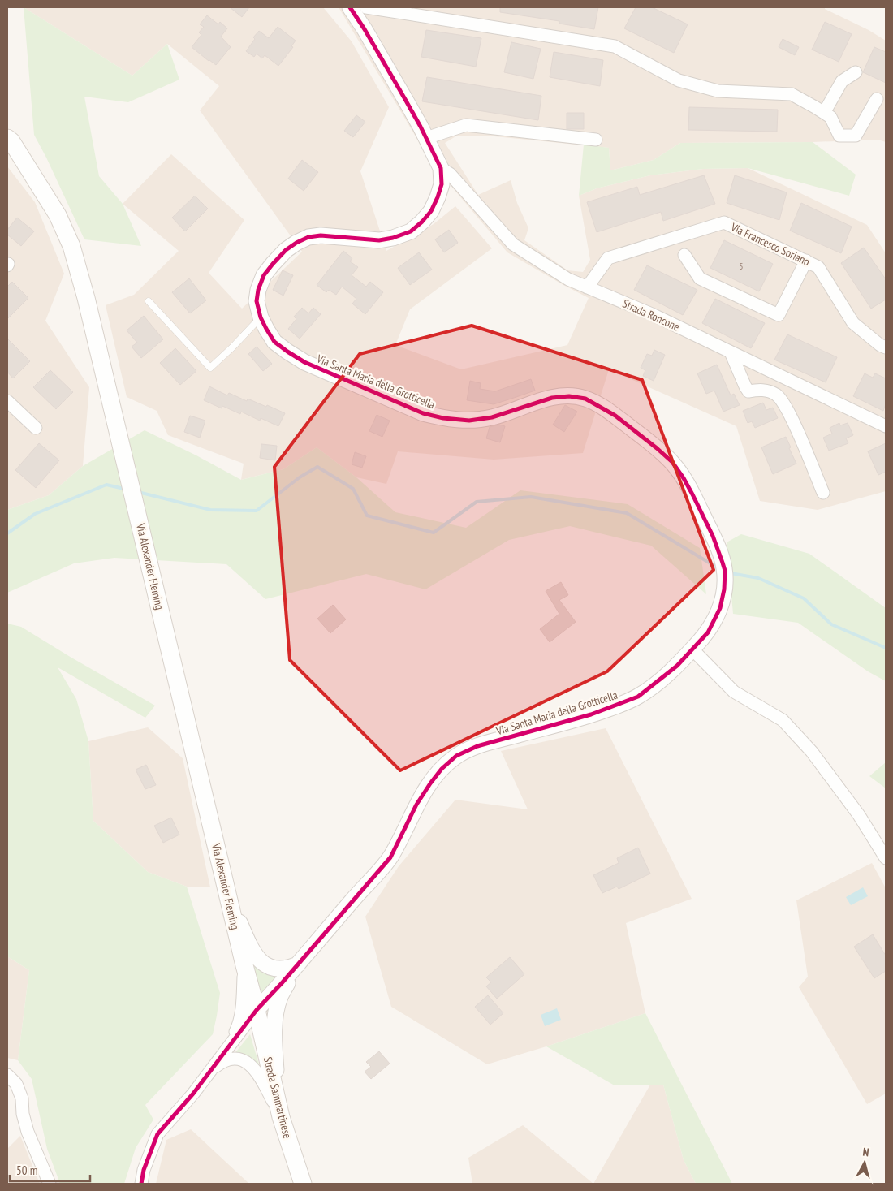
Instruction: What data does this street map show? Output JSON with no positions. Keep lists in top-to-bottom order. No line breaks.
{"streets":{"main road":["Via Alexander Fleming","Strada Sammartinese"],"street":["Via Francesco Soriano","Strada Roncone","Via Santa Maria della Grotticella"]},"crossings":[["Via Francesco Soriano","Strada Roncone"],["Strada Roncone","Via Santa Maria della Grotticella"],["Via Alexander Fleming","Strada Sammartinese"]],"house_numbers":["5"],"scale_bar":"50 m","north":"top"}
